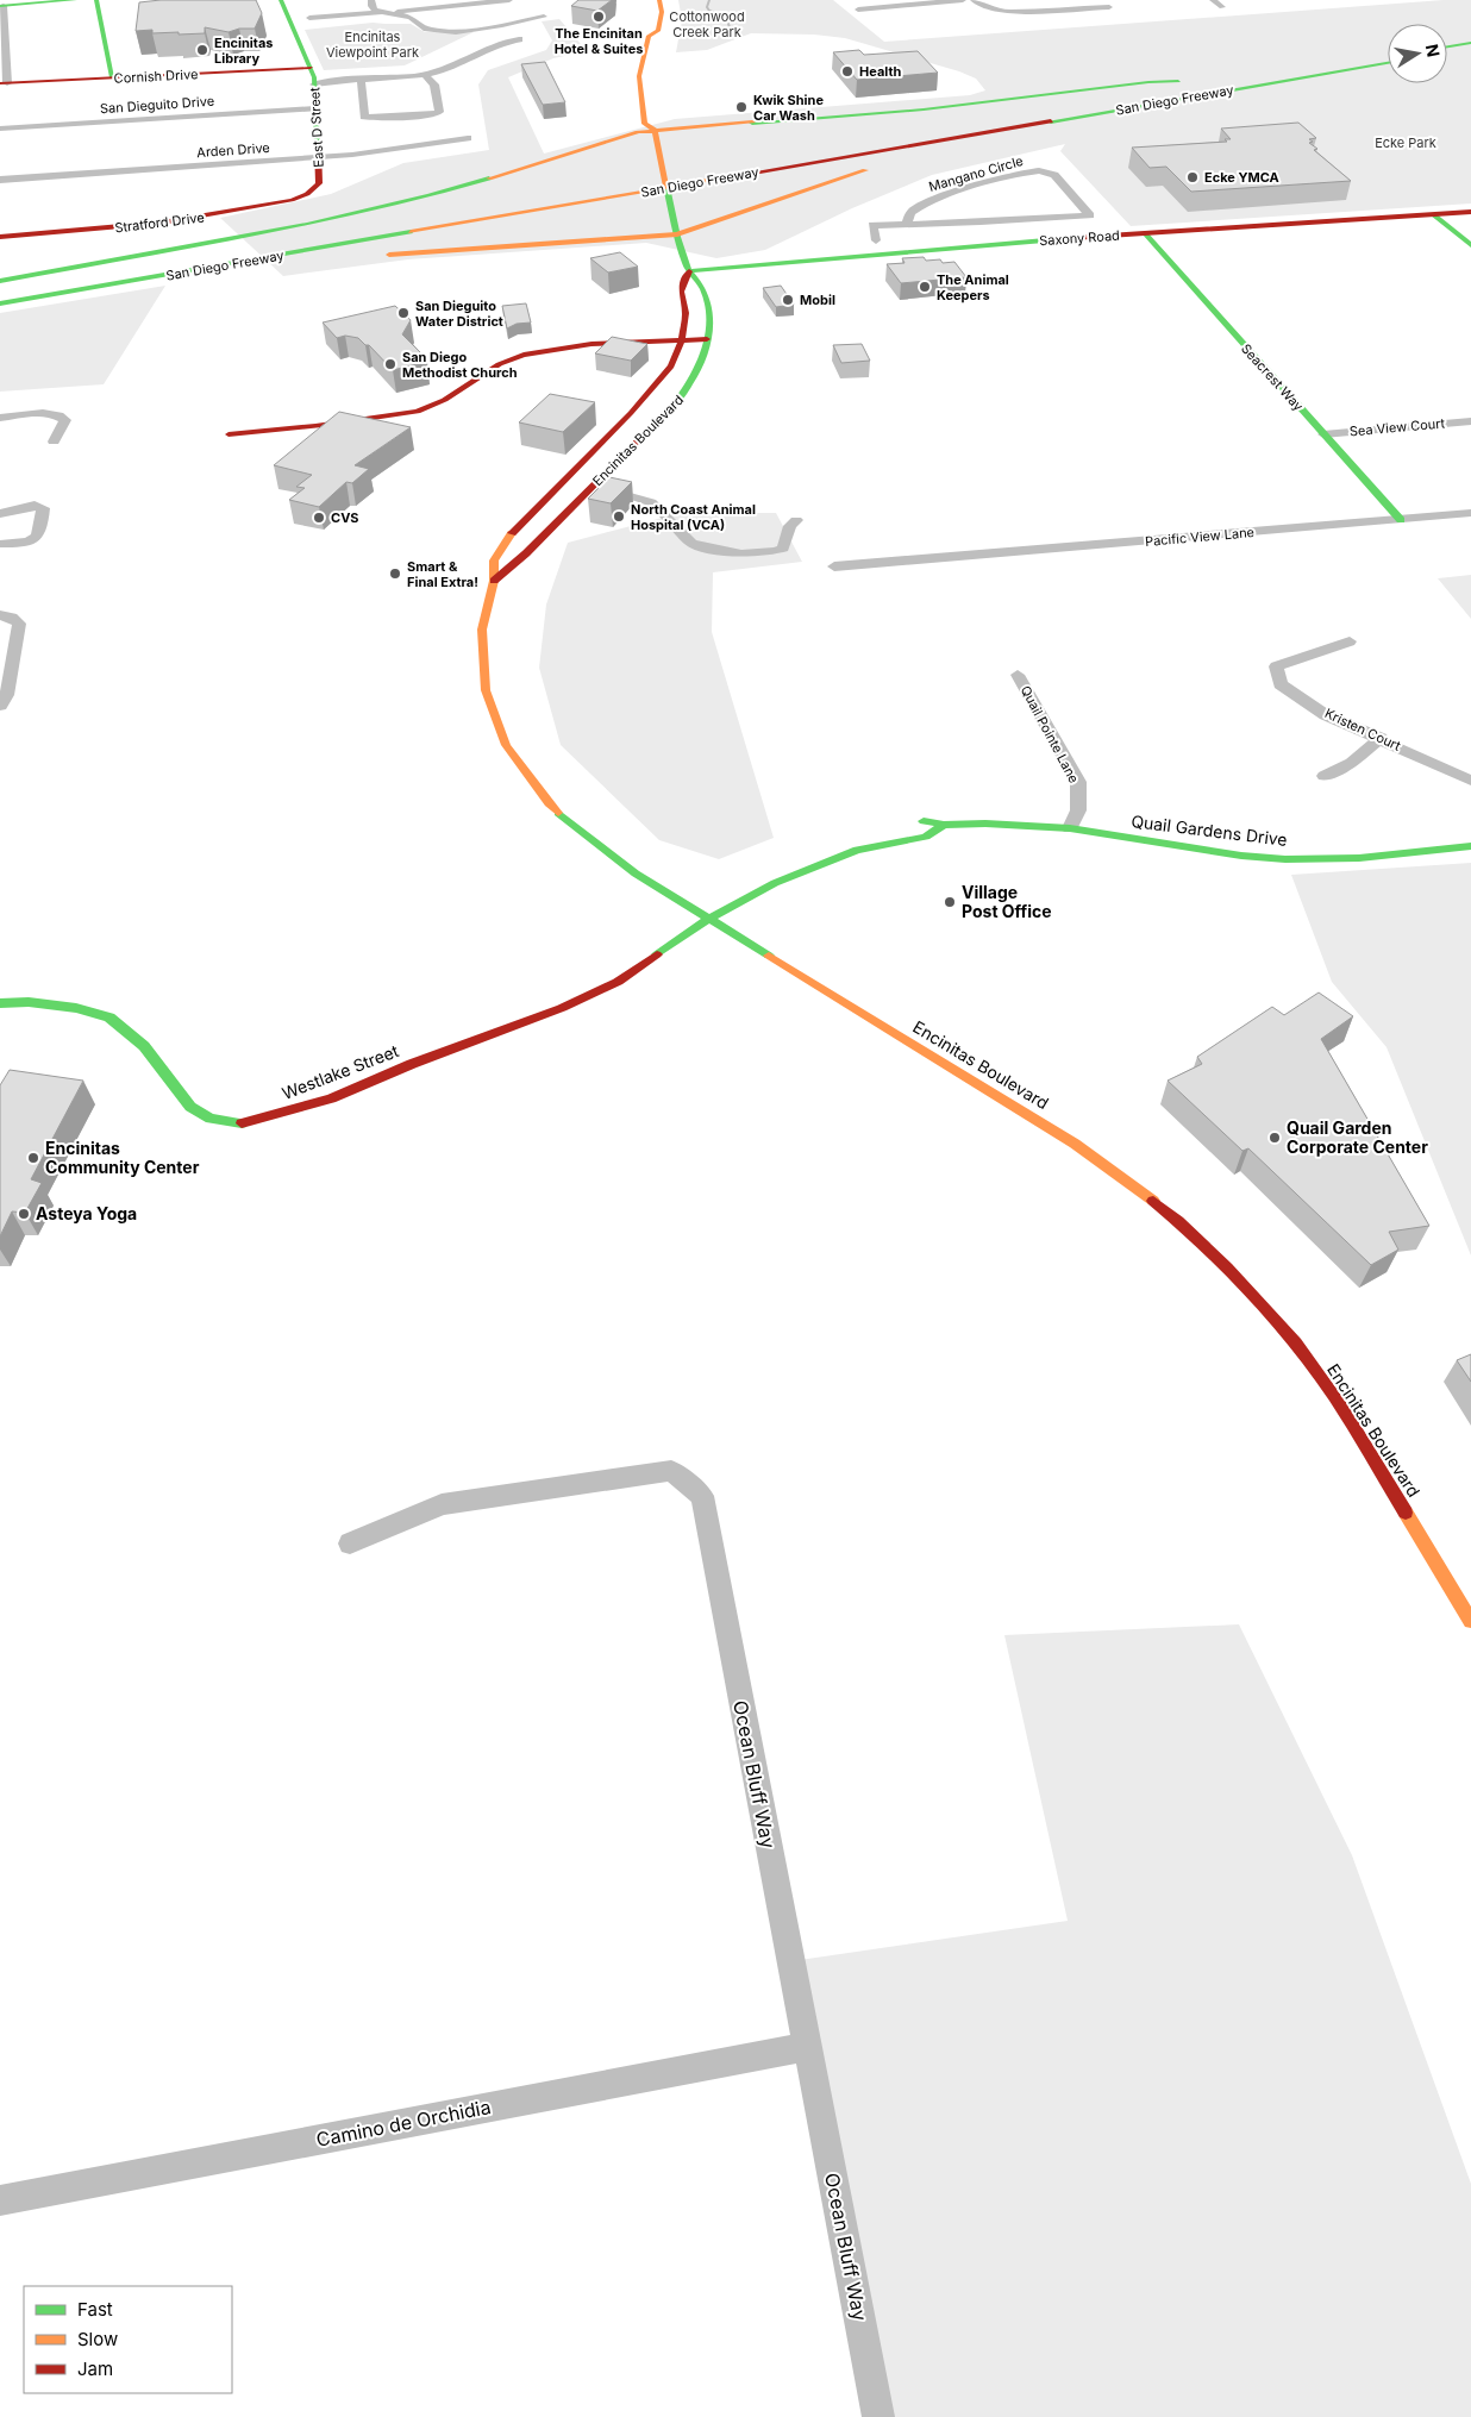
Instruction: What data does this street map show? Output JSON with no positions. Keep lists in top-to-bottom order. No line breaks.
{"streets":{"main road":["Cornish Drive","San Diego Freeway","East D Street","Stratford Drive","Saxony Road","Seacrest Way","Encinitas Boulevard","Quail Gardens Drive","Westlake Street"],"street":["San Dieguito Drive","Arden Drive","Mangano Circle","Sea View Court","Pacific View Lane","Kristen Court","Quail Pointe Lane","Ocean Bluff Way","Camino de Orchidia"]},"crossings":[["Cornish Drive","East D Street"],["San Diego Freeway","Encinitas Boulevard"],["San Dieguito Drive","East D Street"],["East D Street","Arden Drive"],["East D Street","Stratford Drive"],["Saxony Road","Seacrest Way"],["Saxony Road","Encinitas Boulevard"],["Seacrest Way","Sea View Court"],["Seacrest Way","Pacific View Lane"],["Encinitas Boulevard","Quail Gardens Drive"],["Encinitas Boulevard","Westlake Street"],["Quail Pointe Lane","Quail Gardens Drive"],["Quail Gardens Drive","Westlake Street"],["Ocean Bluff Way","Camino de Orchidia"]],"parks":["Cottonwood Creek Park","Encinitas Viewpoint Park","Ecke Park"],"places":["The Encinitan Hotel & Suites","Encinitas Library","Health","Kwik Shine Car Wash","Ecke YMCA","The Animal Keepers","Mobil","San Dieguito Water District","San Diego Methodist Church","North Coast Animal Hospital (VCA)","CVS","Smart & Final Extra!","Village Post Office","Quail Garden Corporate Center","Encinitas Community Center","Asteya Yoga"],"legend":["Fast","Slow","Jam"],"north":"right"}
